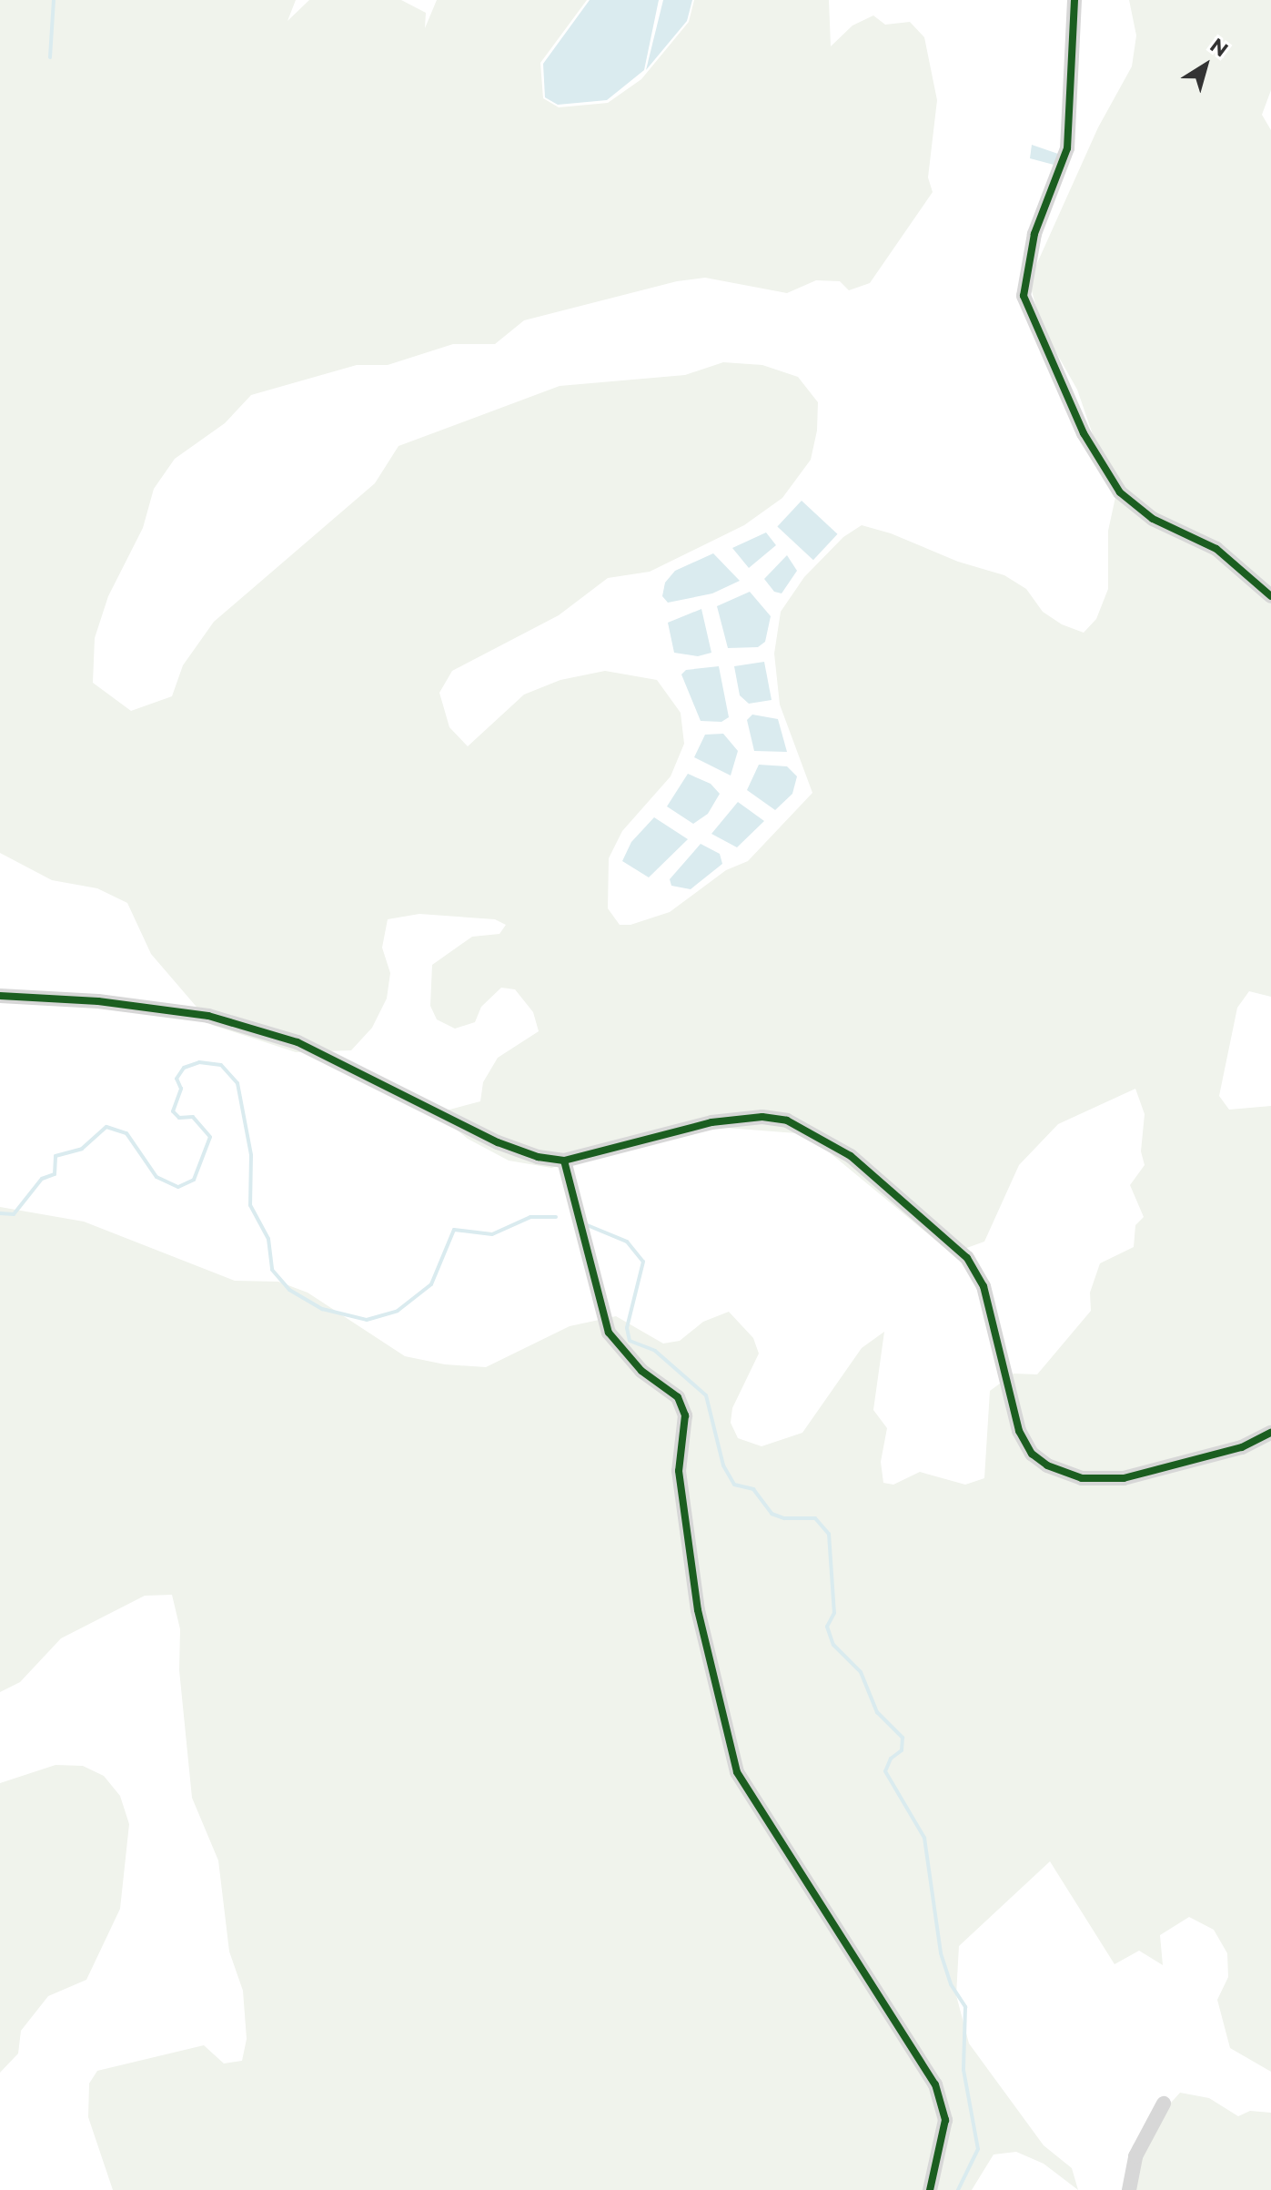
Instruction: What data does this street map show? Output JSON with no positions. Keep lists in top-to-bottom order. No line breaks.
{"north":"top right"}
